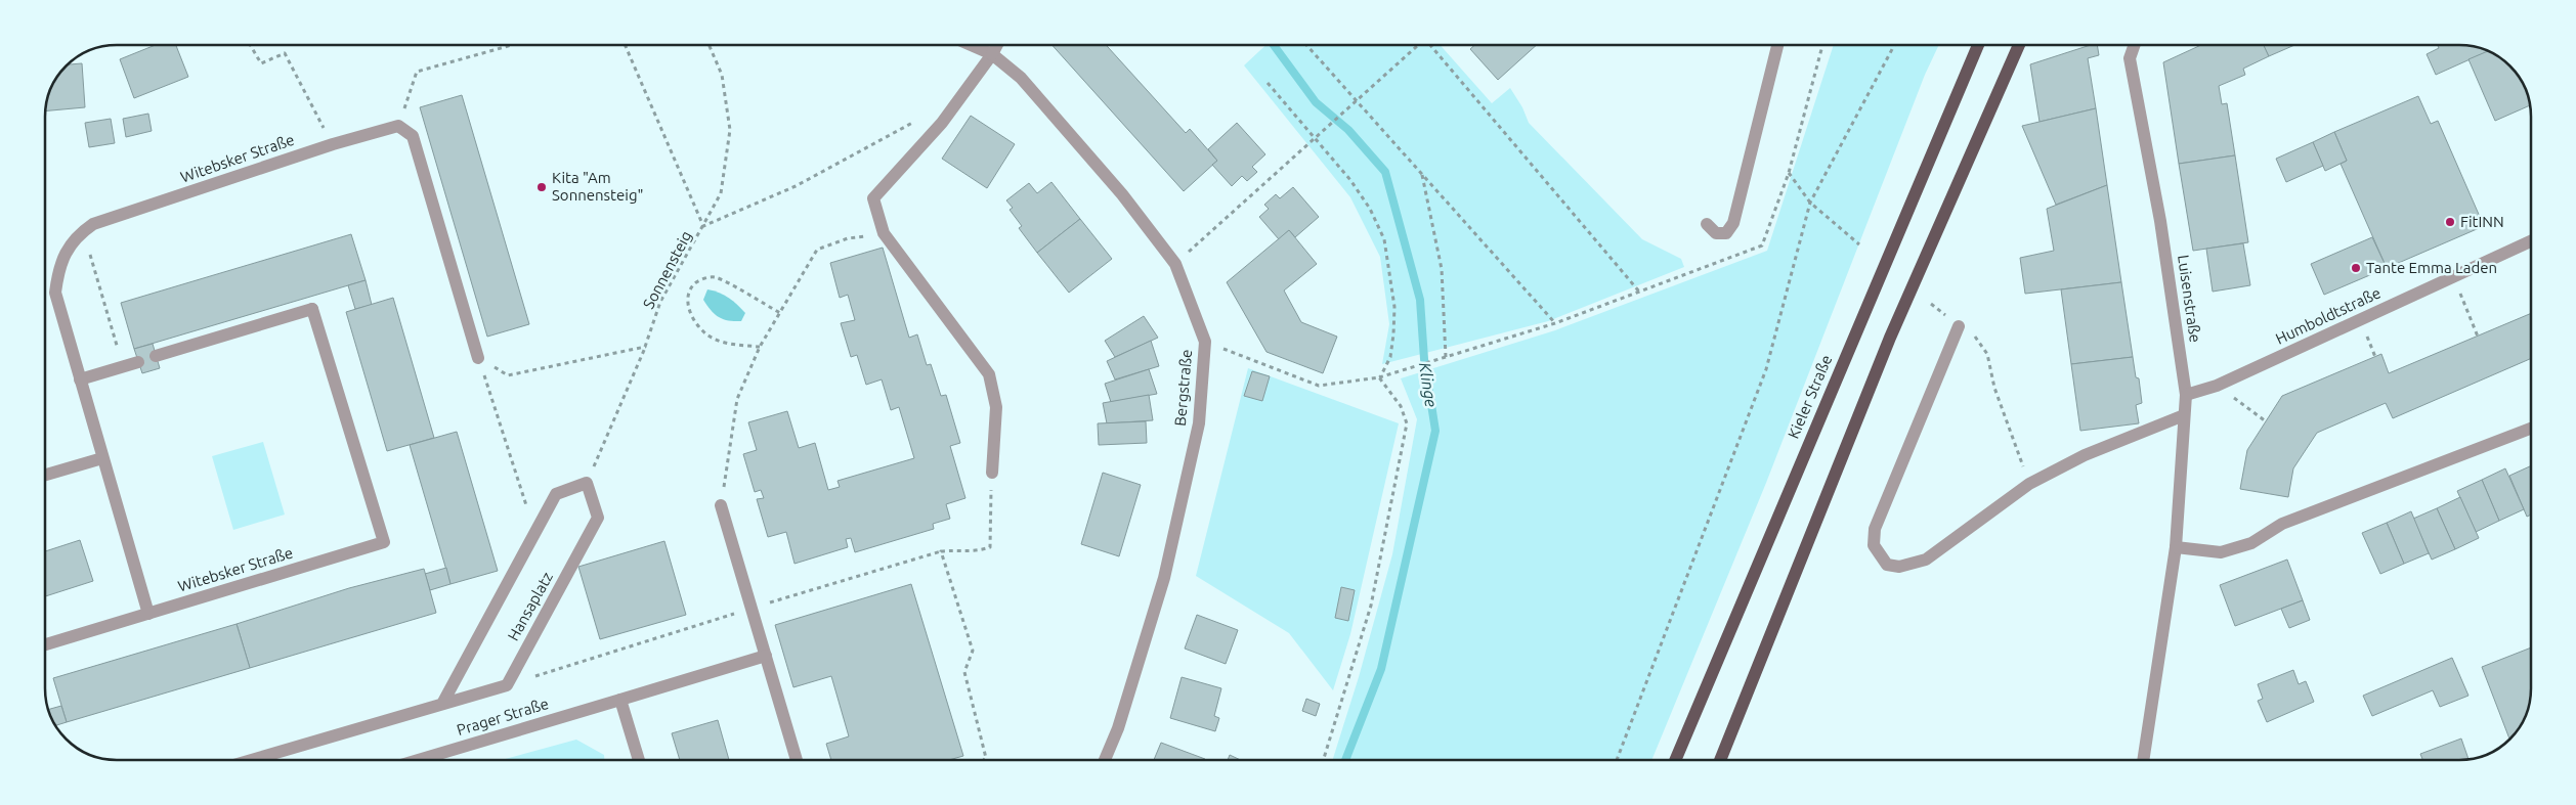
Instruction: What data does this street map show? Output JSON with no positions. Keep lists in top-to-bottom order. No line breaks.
{"streets":{"main road":["Kieler Straße"],"street":["Witebsker Straße","Luisenstraße","Humboldtstraße","Bergstraße","Hansaplatz","Prager Straße"],"path":["Sonnensteig"]},"crossings":[["Luisenstraße","Humboldtstraße"]],"water":["Klinge"],"places":["Kita \"Am Sonnensteig\"","FitINN","Tante Emma Laden"]}
